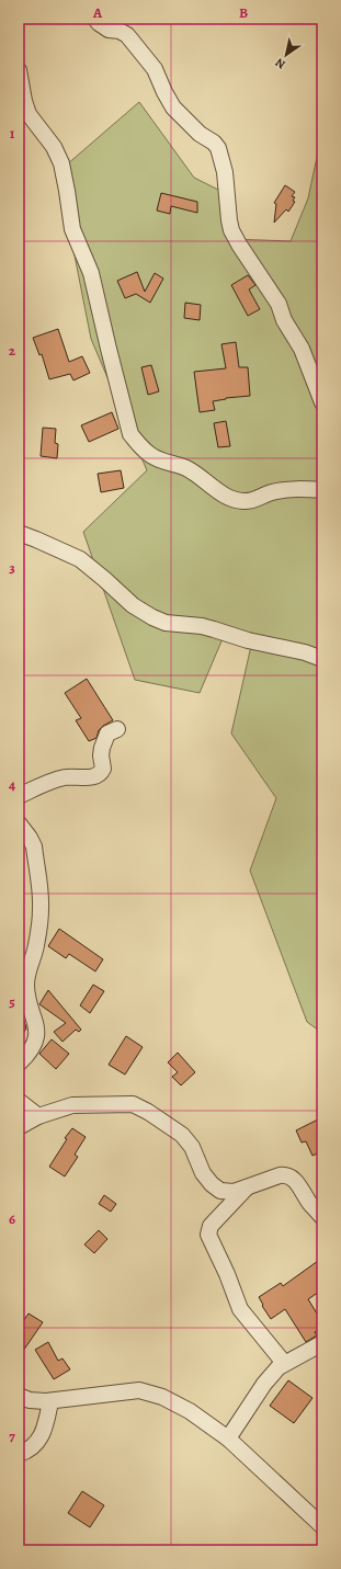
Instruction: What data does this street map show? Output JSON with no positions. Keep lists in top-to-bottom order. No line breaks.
{"north":"bottom left","grid":{"columns":["A","B"],"rows":["1","2","3","4","5","6","7"]}}
